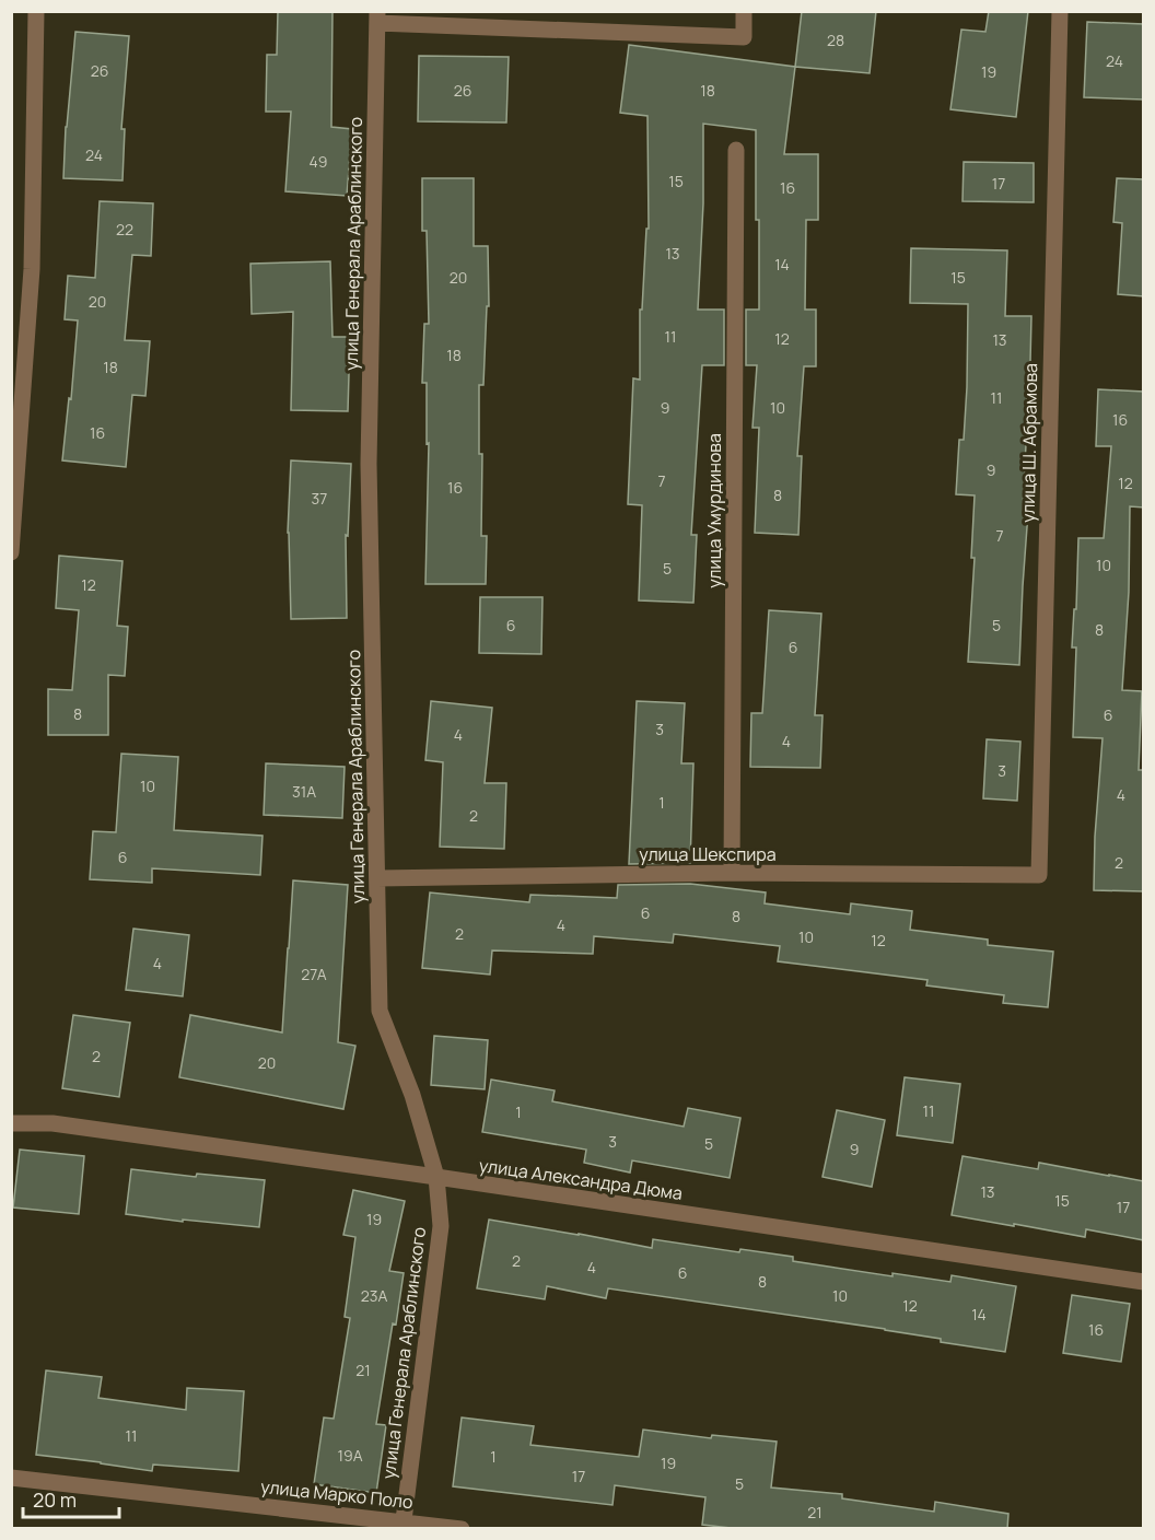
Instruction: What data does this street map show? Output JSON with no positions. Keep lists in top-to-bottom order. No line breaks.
{"streets":{"street":["улица Генерала Араблинского","улица Ш. Абрамова","улица Умурдинова","улица Шекспира","улица Александра Дюма","улица Марко Поло"]},"crossings":[["улица Генерала Араблинского","улица Шекспира"],["улица Генерала Араблинского","улица Александра Дюма"],["улица Генерала Араблинского","улица Марко Поло"],["улица Ш. Абрамова","улица Шекспира"],["улица Умурдинова","улица Шекспира"]],"house_numbers":["28","24","26","19","26","18","24","49","15","17","16","22","13","14","20","15","20","11","12","13","18","18","11","9","10","16","16","9","7","12","16","8","37","7","10","5","12","6","5","8","6","8","6","3","4","4","3","10","31А","4","1","2","6","2","6","8","4","2","10","12","4","27А","2","20","11","1","3","5","9","13","15","17","19","2","4","6","8","23А","10","12","14","16","21","11","19А","1","19","17","5","21"],"scale_bar":"20 m"}
